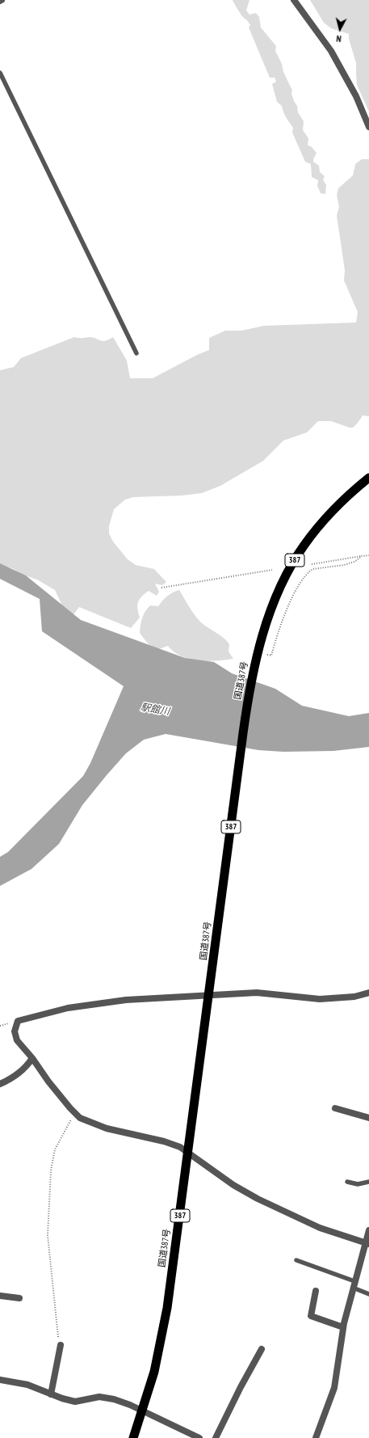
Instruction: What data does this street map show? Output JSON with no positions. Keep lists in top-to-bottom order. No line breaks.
{"streets":{"highway":["387","国道387号"]},"water":["駅館川"],"north":"bottom"}
